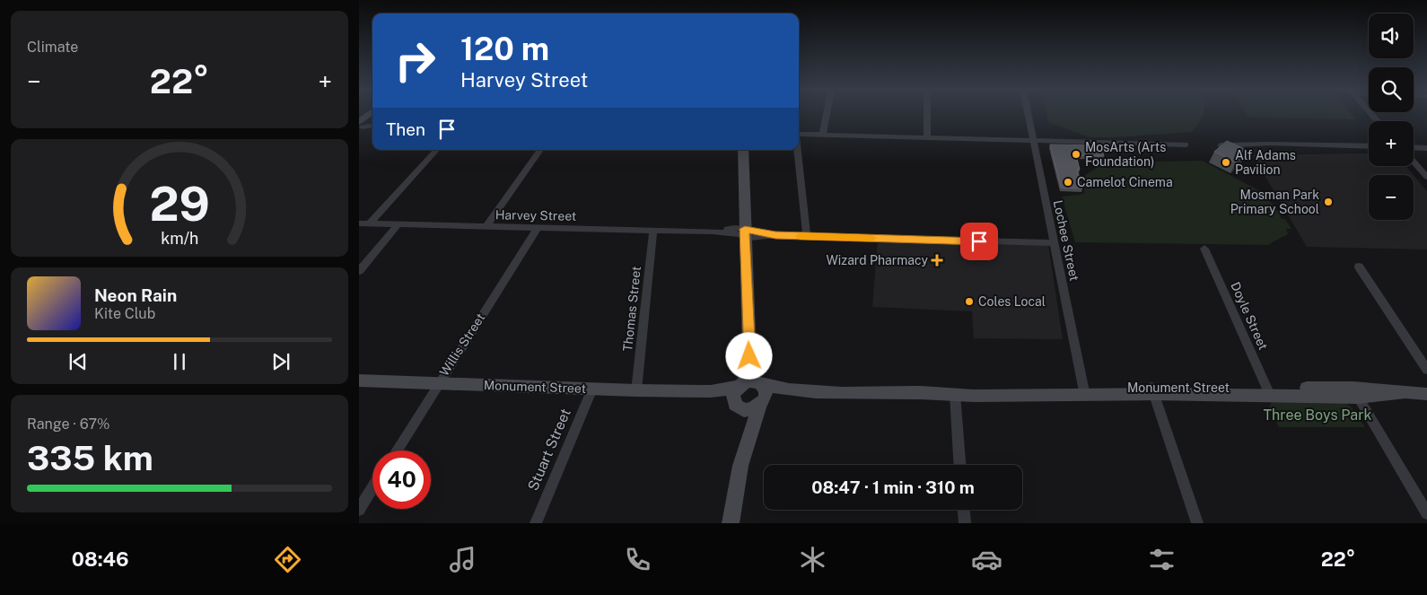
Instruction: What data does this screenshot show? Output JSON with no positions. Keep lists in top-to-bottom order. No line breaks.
{"streets":{"street":["Harvey Street","Lochee Street","Thomas Street","Doyle Street","Willis Street","Monument Street","Stuart Street"]},"crossings":[["Harvey Street","Lochee Street"],["Harvey Street","Thomas Street"],["Harvey Street","Willis Street"],["Lochee Street","Monument Street"],["Thomas Street","Monument Street"],["Doyle Street","Monument Street"],["Willis Street","Monument Street"],["Monument Street","Stuart Street"]],"parks":["Three Boys Park"],"places":{"other":["MosArts (Arts Foundation)","Alf Adams Pavilion","Camelot Cinema","Mosman Park Primary School","Coles Local"],"health":["Wizard Pharmacy"]},"page":{"tile":["Climate",["Range · 67%","335 km"]],"map_buttons":["+","−"],"turn":["120 m","Harvey Street"],"heat":["−","22°","+"],"then":"Then","song":["Neon Rain","Kite Club"],"limit":"40","trip":"08:47 · 1 min · 310 m","tabs":["08:46","22°"],"gauge":["29","km/h"]}}
